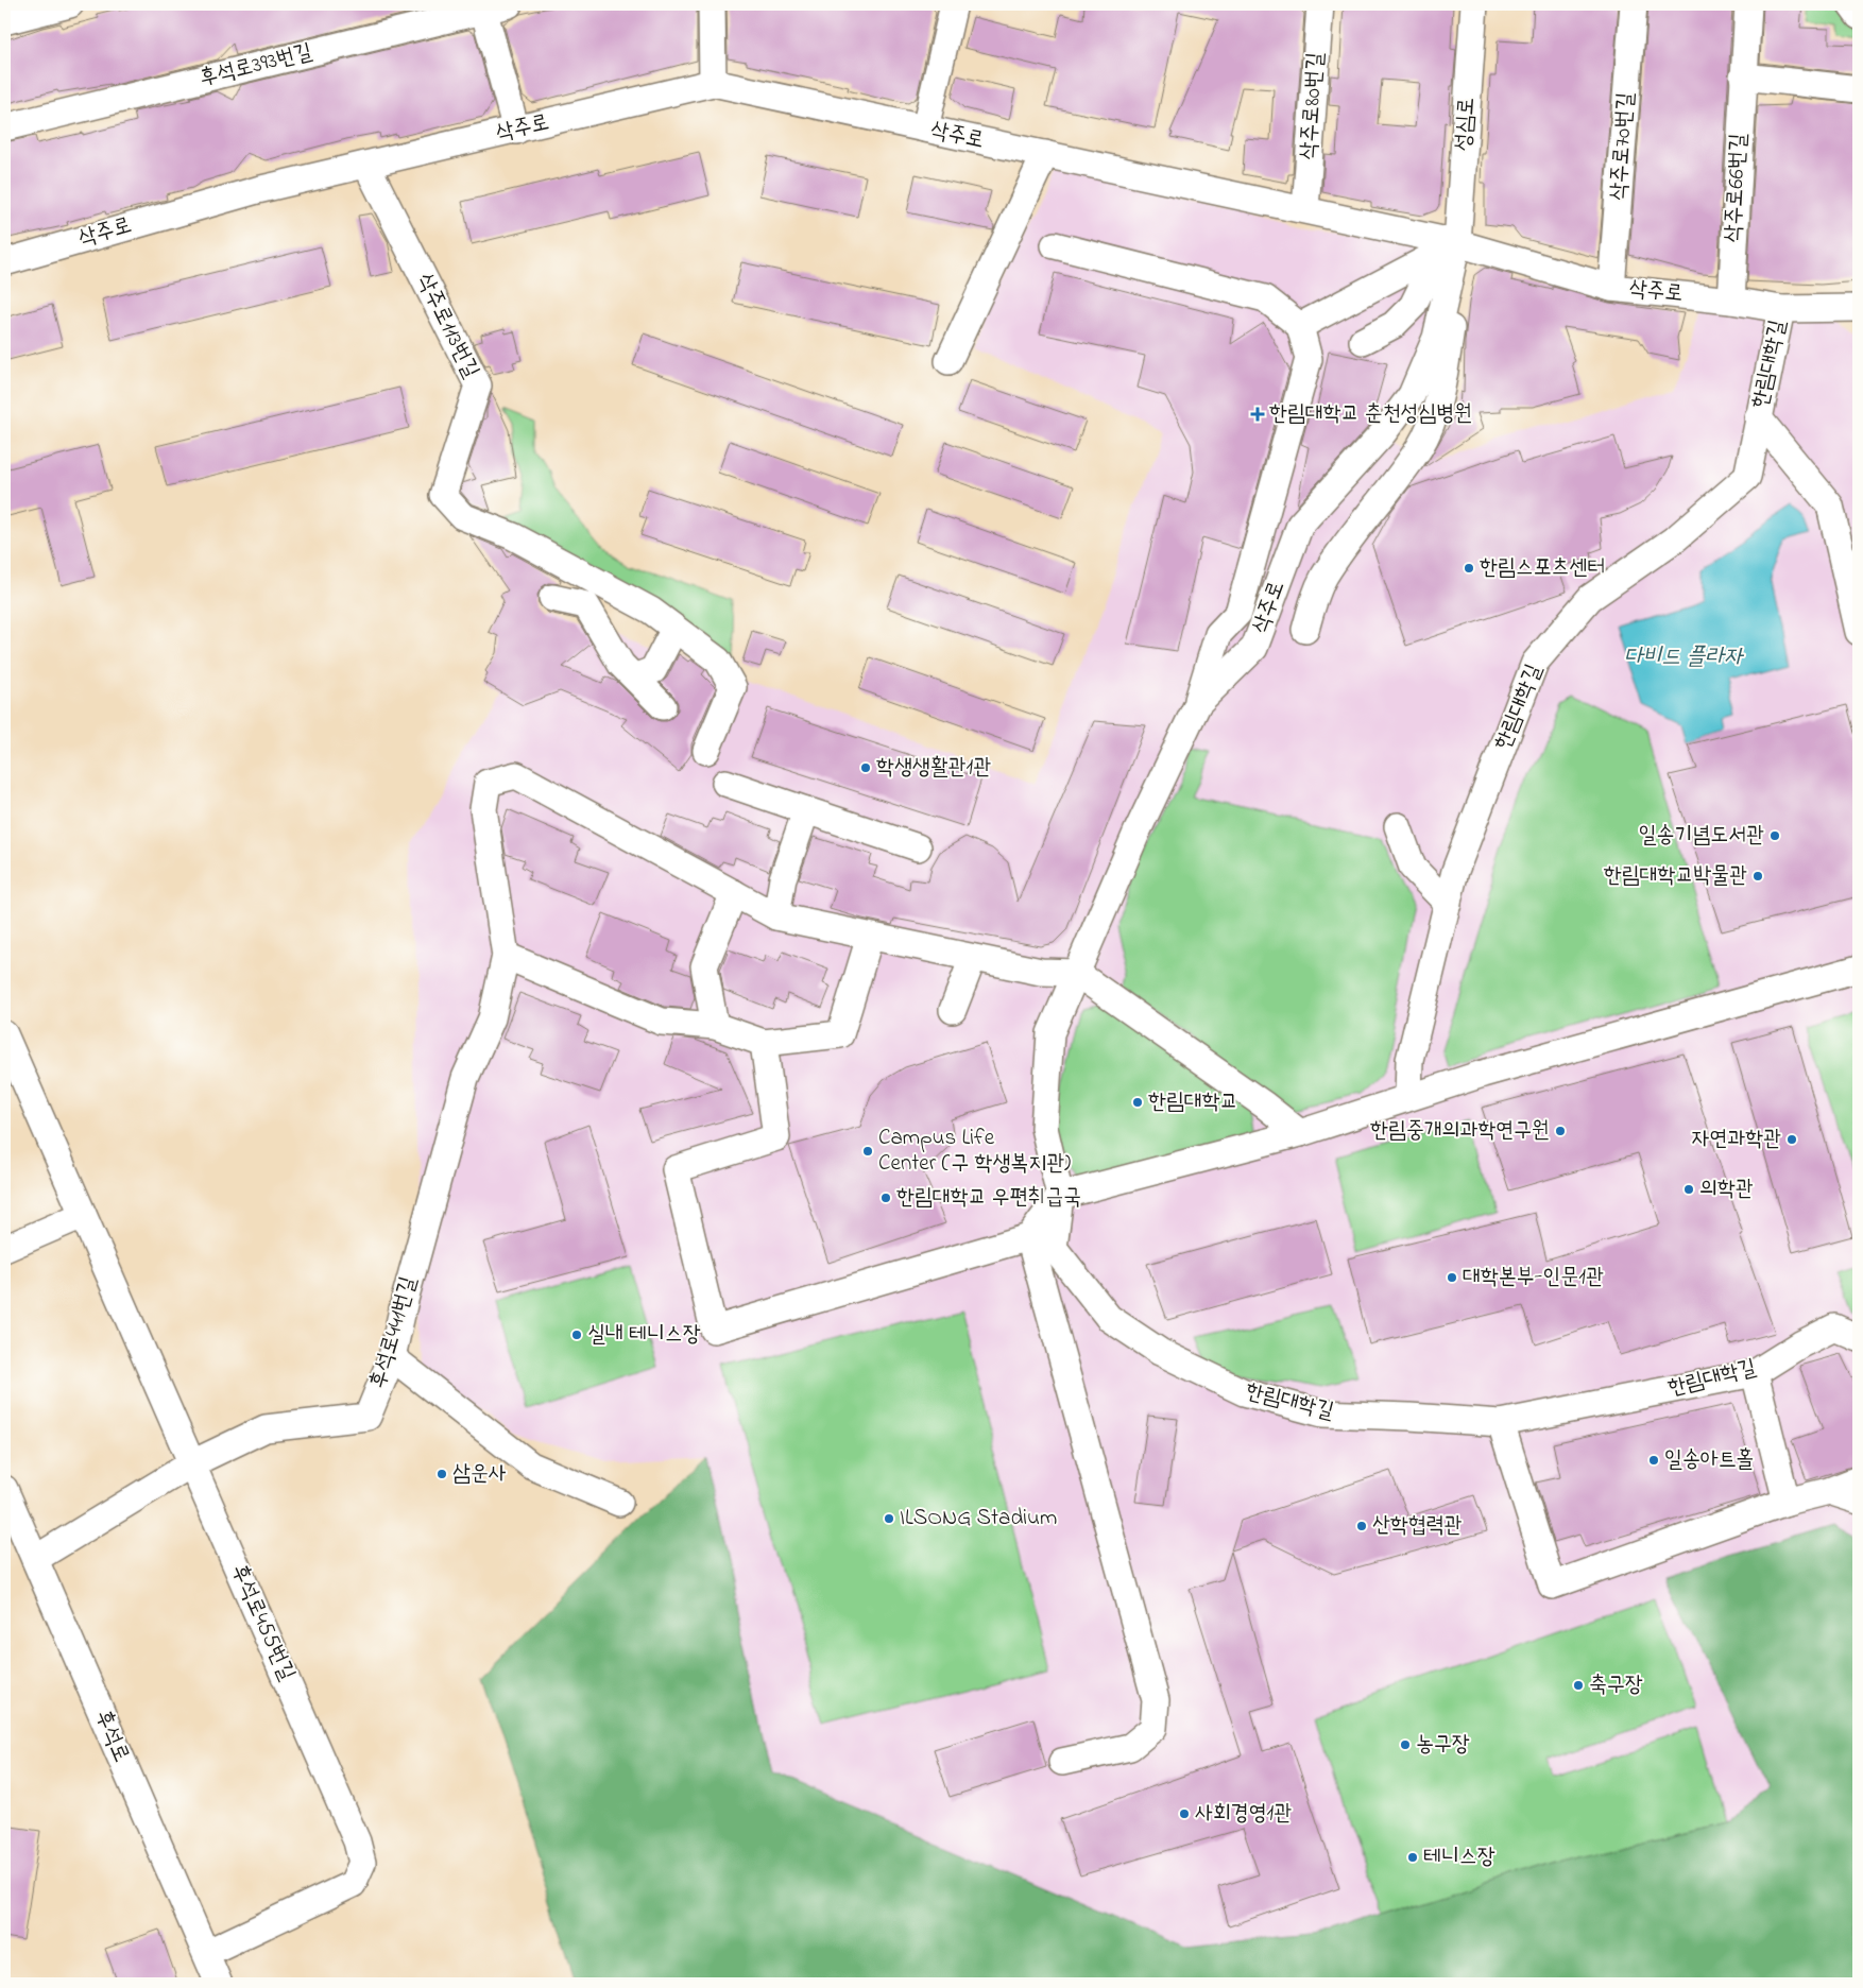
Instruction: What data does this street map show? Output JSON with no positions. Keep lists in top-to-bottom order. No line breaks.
{"streets":{"street":["후석로393번길","삭주로80번길","성심로","삭주로","삭주로70번길","삭주로66번길","삭주로113번길","한림대학길","후석로441번길","후석로455번길","후석로"]},"crossings":[["삭주로80번길","삭주로"],["성심로","삭주로"],["삭주로","삭주로70번길"],["삭주로","삭주로66번길"],["삭주로","삭주로113번길"],["삭주로","한림대학길"],["후석로441번길","후석로455번길"],["후석로441번길","후석로"],["후석로455번길","후석로"]],"water":["다비드 플라자"],"places":{"health":["한림대학교 춘천성심병원"],"other":["한림스포츠센터","학생생활관1관","일송기념도서관","한림대학교박물관","한림대학교","한림중개의과학연구원","자연과학관","Campus Life Center (구 학생복지관)","의학관","한림대학교 우편취급국","대학본부-인문1관","실내 테니스장","일송아트홀","삼운사","ILSONG Stadium","산학협력관","축구장","농구장","사회경영1관","테니스장"]}}
